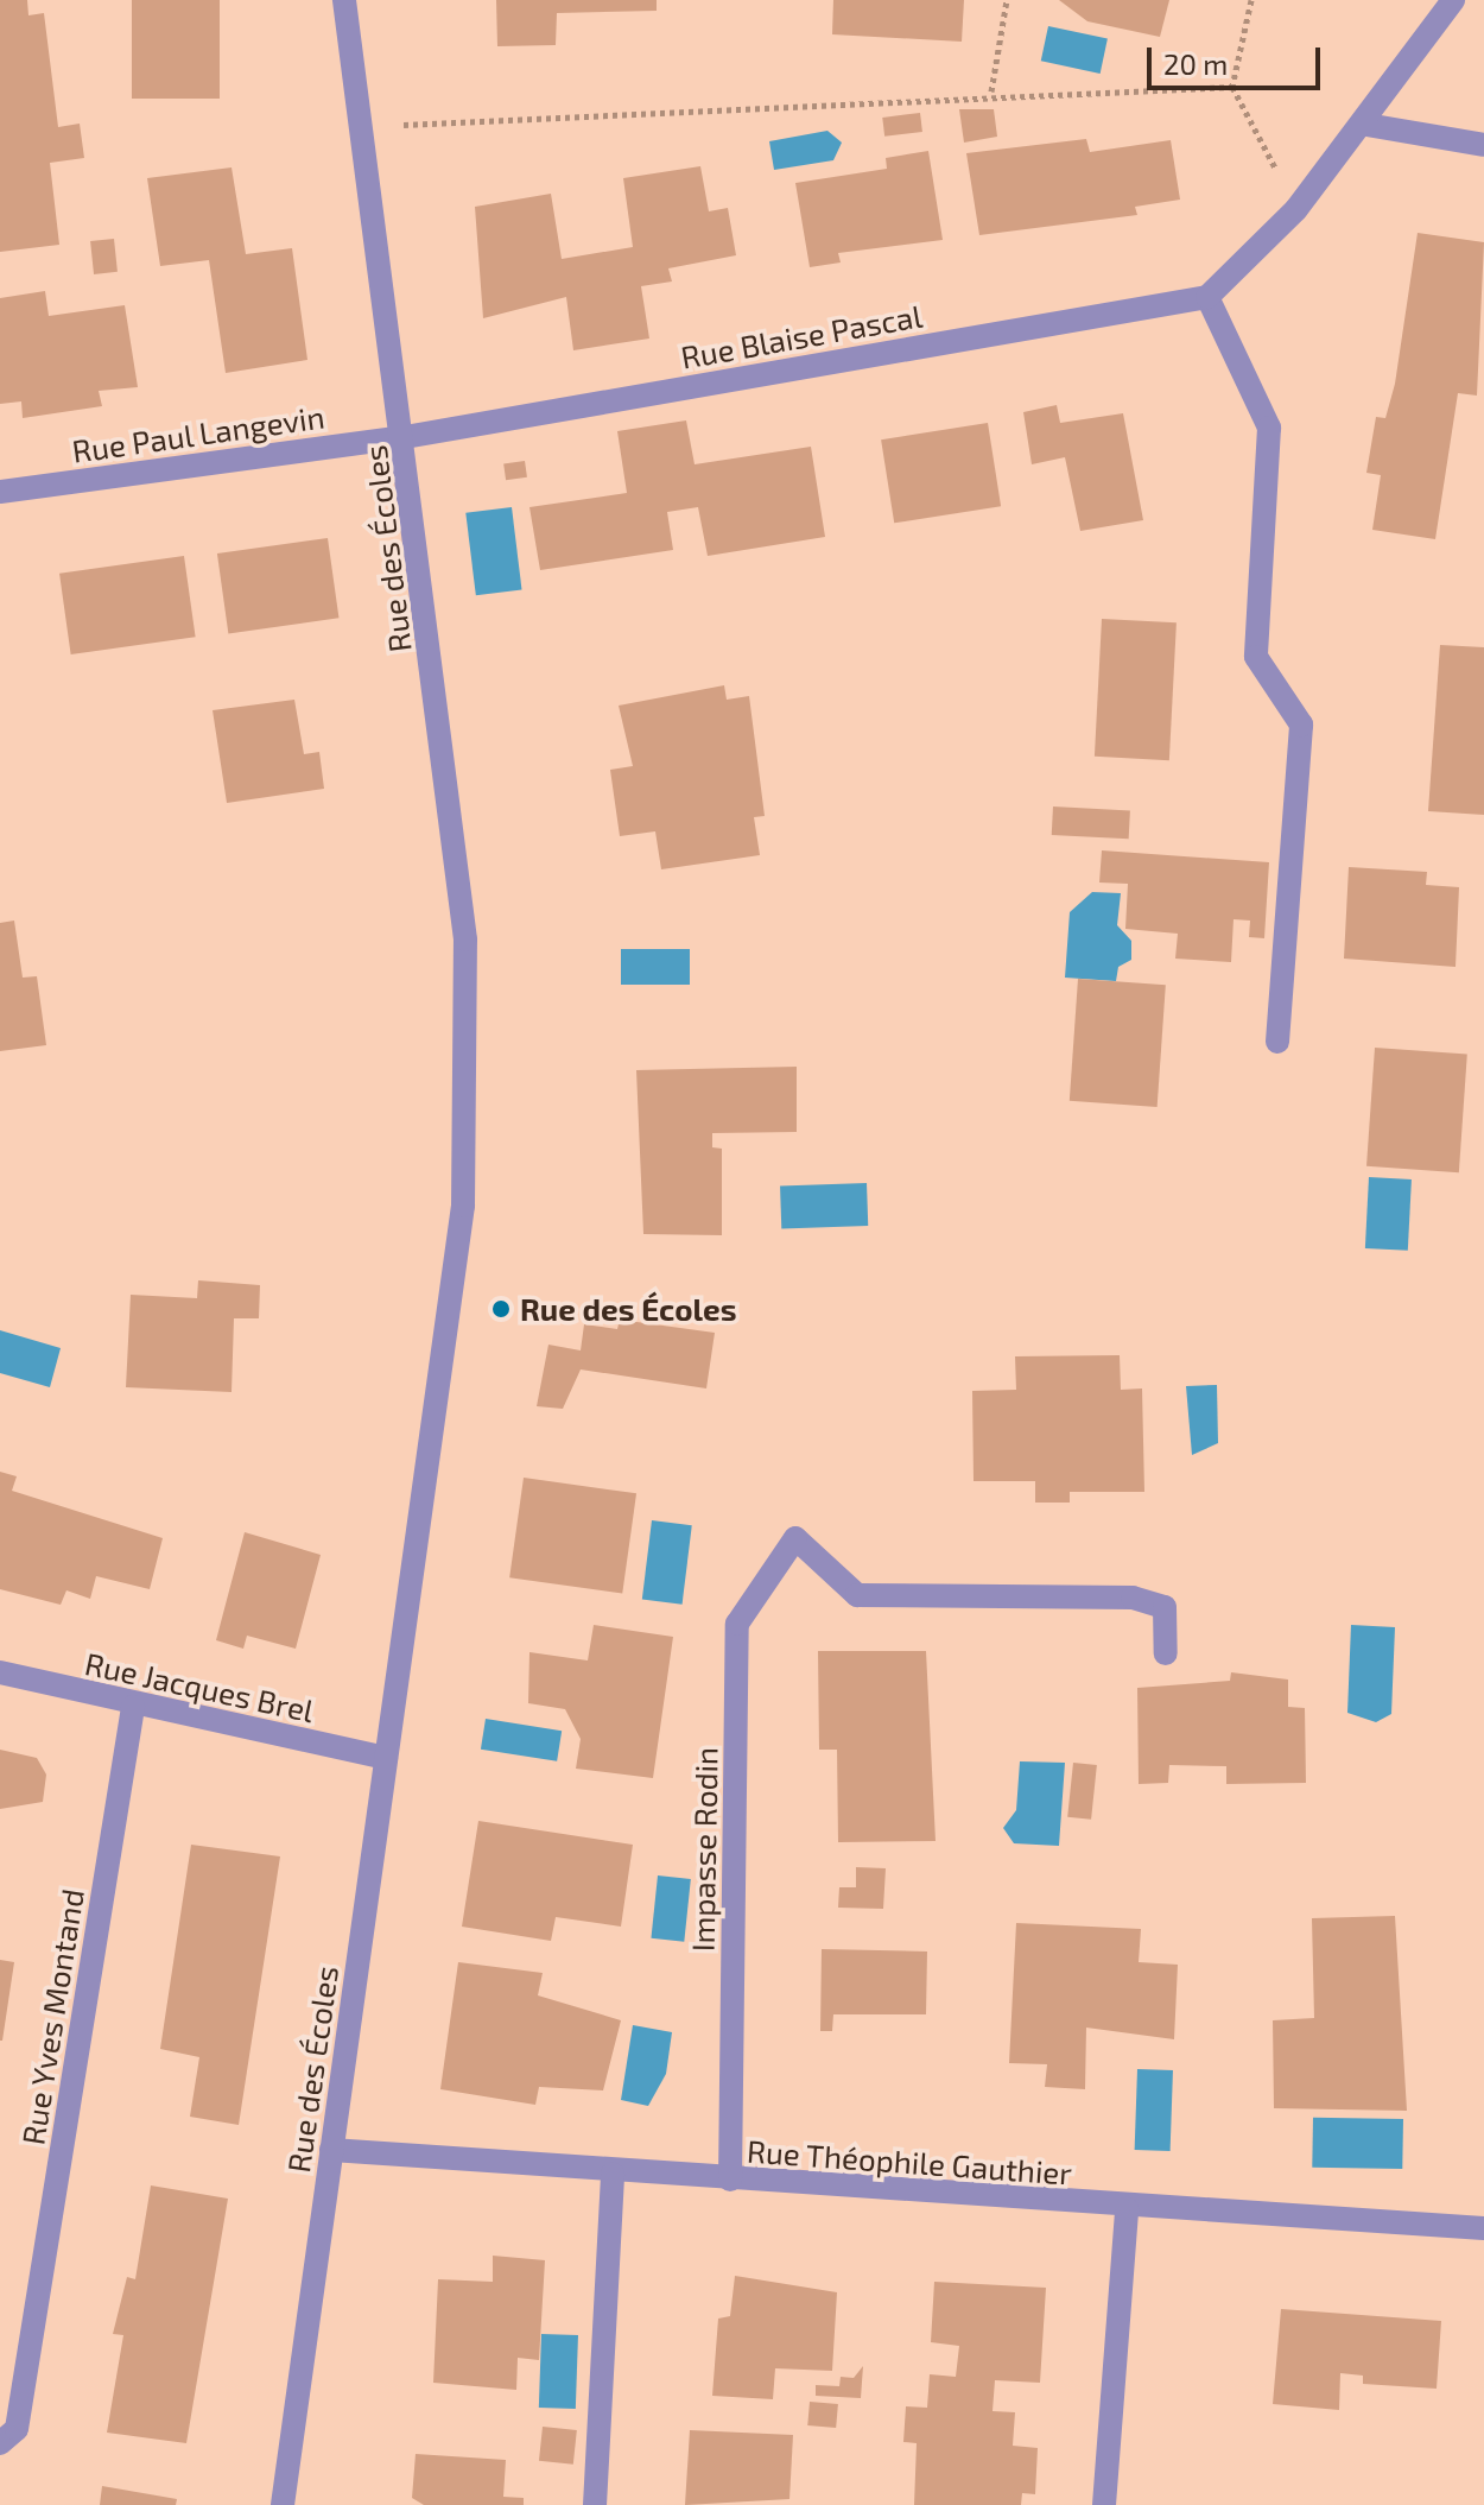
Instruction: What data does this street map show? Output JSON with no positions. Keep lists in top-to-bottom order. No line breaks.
{"streets":{"street":["Rue Blaise Pascal","Rue Paul Langevin","Rue des Écoles","Rue Jacques Brel","Impasse Rodin","Rue Yves Montand","Rue Théophile Gauthier"]},"crossings":[["Rue Blaise Pascal","Rue Paul Langevin"],["Rue Blaise Pascal","Rue des Écoles"],["Rue Paul Langevin","Rue des Écoles"],["Rue des Écoles","Rue Jacques Brel"],["Rue des Écoles","Rue Théophile Gauthier"],["Rue Jacques Brel","Rue Yves Montand"],["Impasse Rodin","Rue Théophile Gauthier"]],"places":["Rue des Écoles"],"scale_bar":"20 m"}
